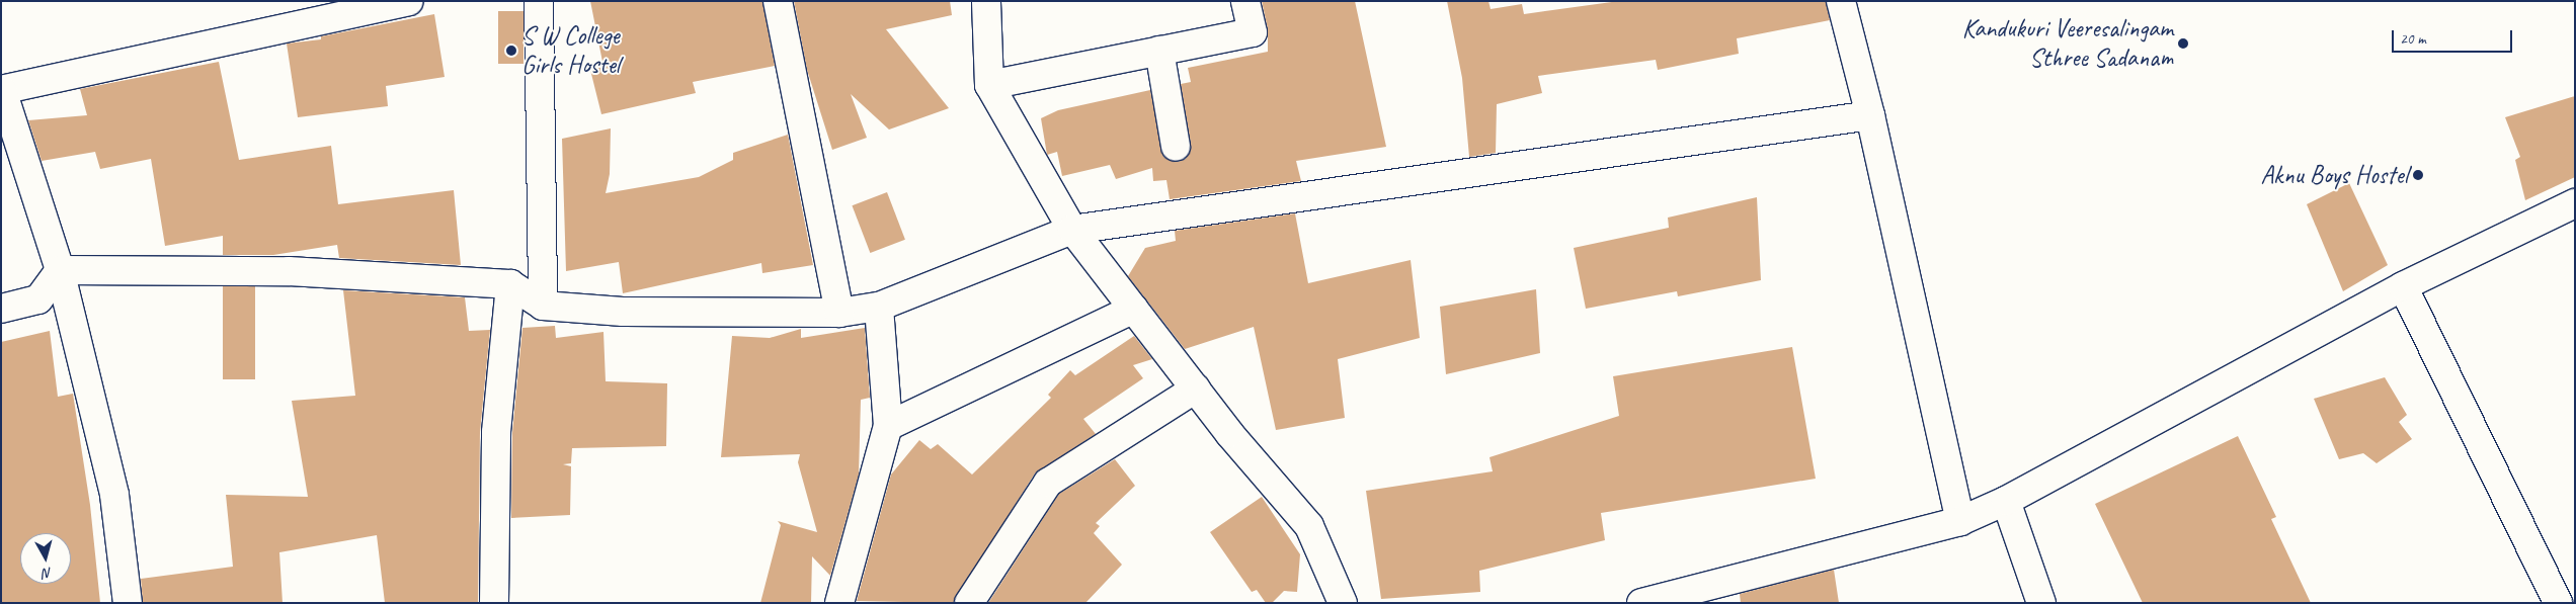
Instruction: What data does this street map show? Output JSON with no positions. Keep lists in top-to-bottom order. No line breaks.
{"places":["Kandukuri Veeresalingam Sthree Sadanam","S W College Girls Hostel","Aknu Boys Hostel"],"scale_bar":"20 m","north":"bottom"}
